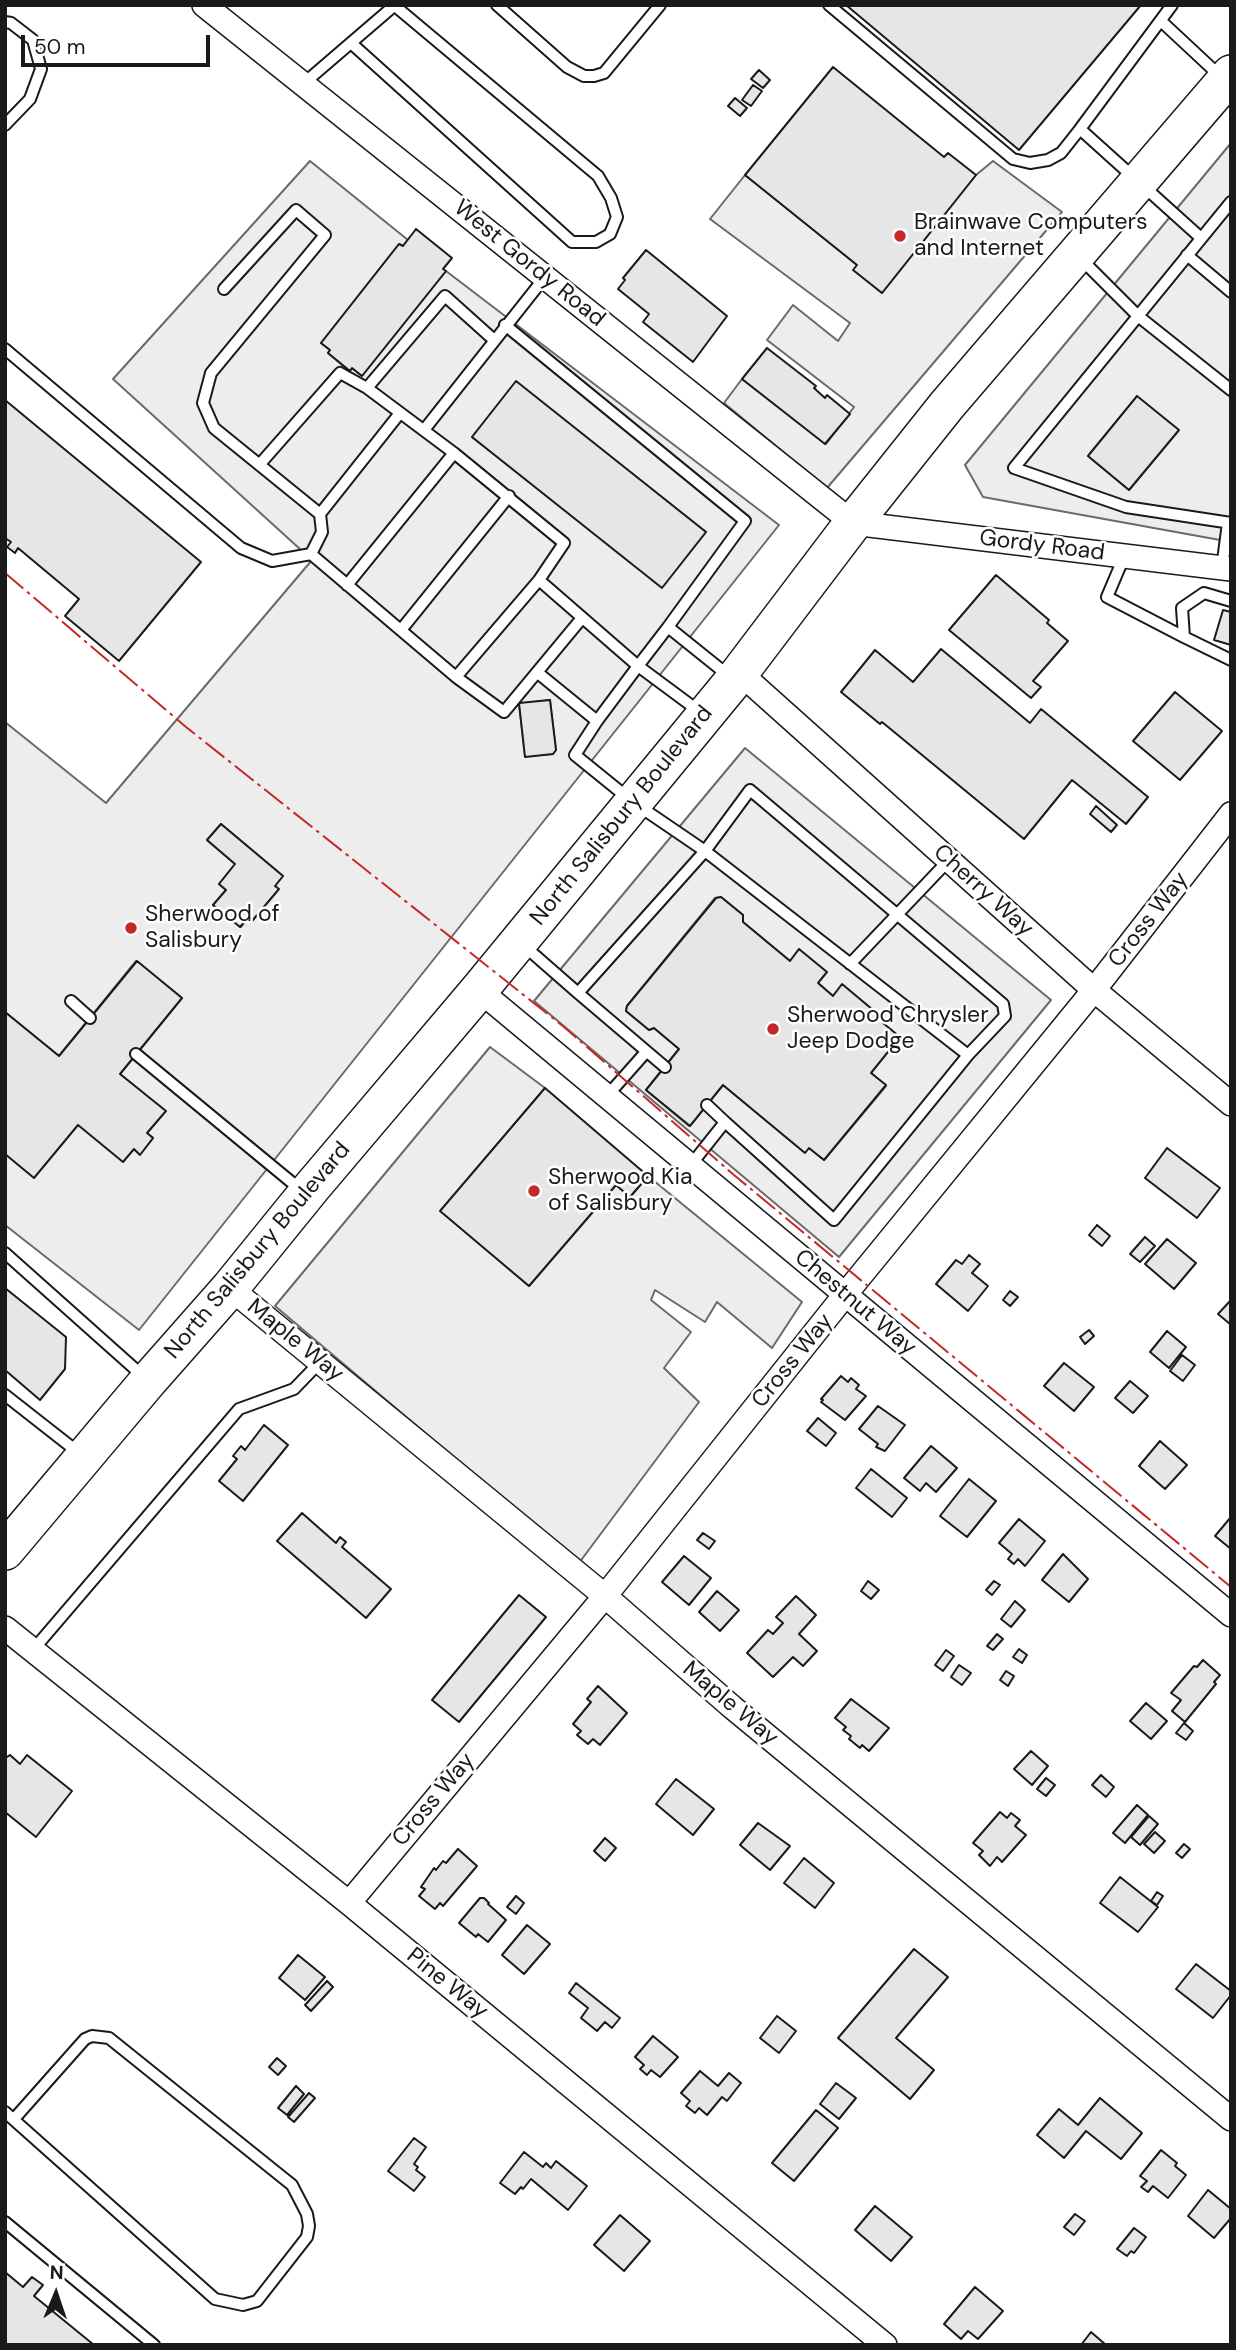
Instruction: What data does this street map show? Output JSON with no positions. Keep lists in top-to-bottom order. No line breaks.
{"streets":{"main road":["North Salisbury Boulevard"],"street":["West Gordy Road","Gordy Road","Cherry Way","Cross Way","Chestnut Way","Maple Way","Pine Way"]},"crossings":[["West Gordy Road","Gordy Road"],["West Gordy Road","North Salisbury Boulevard"],["Gordy Road","North Salisbury Boulevard"],["North Salisbury Boulevard","Cherry Way"],["North Salisbury Boulevard","Chestnut Way"],["North Salisbury Boulevard","Maple Way"],["Cherry Way","Cross Way"],["Cross Way","Chestnut Way"],["Cross Way","Maple Way"],["Cross Way","Pine Way"]],"places":["Brainwave Computers and Internet","Sherwood of Salisbury","Sherwood Chrysler Jeep Dodge","Sherwood Kia of Salisbury"],"scale_bar":"50 m","north":"top"}
